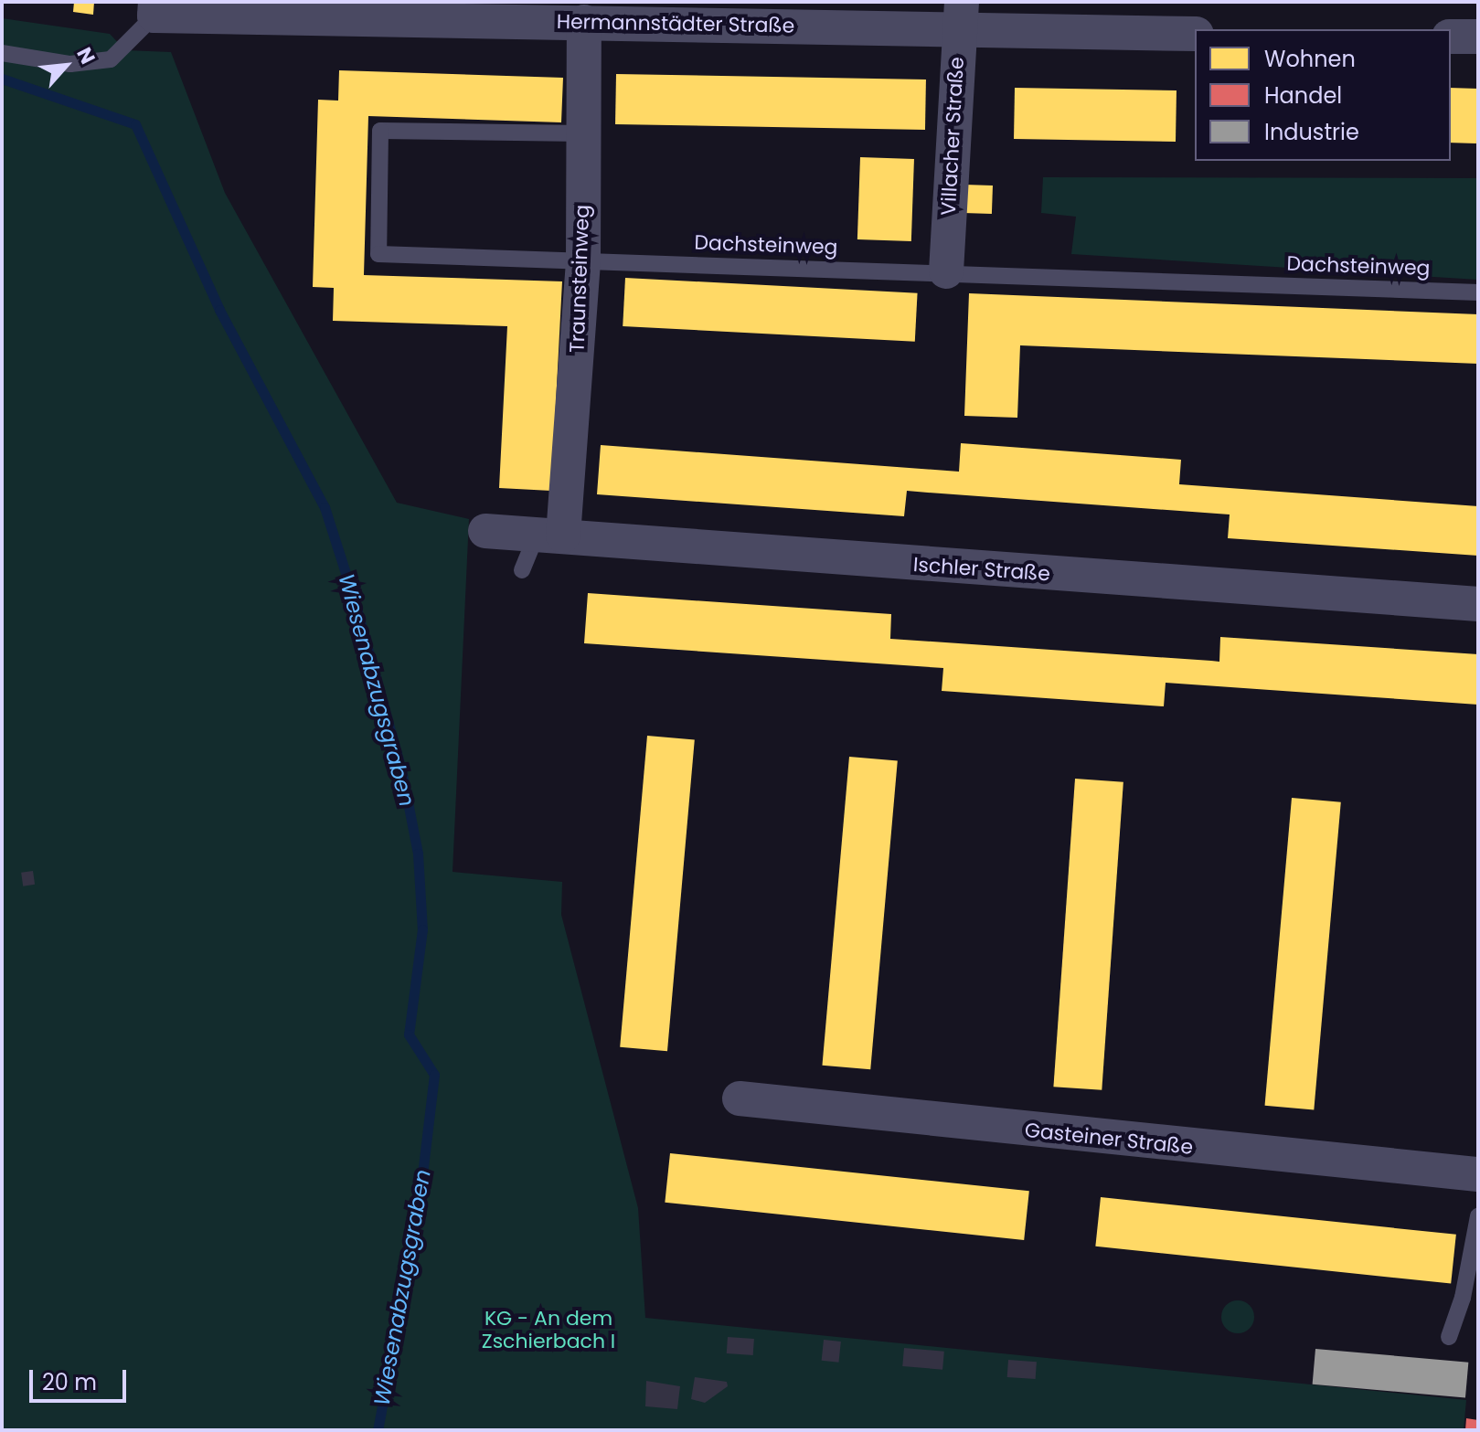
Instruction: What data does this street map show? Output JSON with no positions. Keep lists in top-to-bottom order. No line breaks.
{"streets":{"street":["Hermannstädter Straße","Villacher Straße","Traunsteinweg","Ischler Straße","Gasteiner Straße"],"lane":["Dachsteinweg"]},"crossings":[["Hermannstädter Straße","Villacher Straße"],["Hermannstädter Straße","Traunsteinweg"],["Villacher Straße","Dachsteinweg"],["Dachsteinweg","Traunsteinweg"],["Traunsteinweg","Ischler Straße"]],"water":["Wiesenabzugsgraben"],"parks":["KG - An dem Zschierbach I"],"legend":["Wohnen","Handel","Industrie"],"scale_bar":"20 m","north":"top right"}
